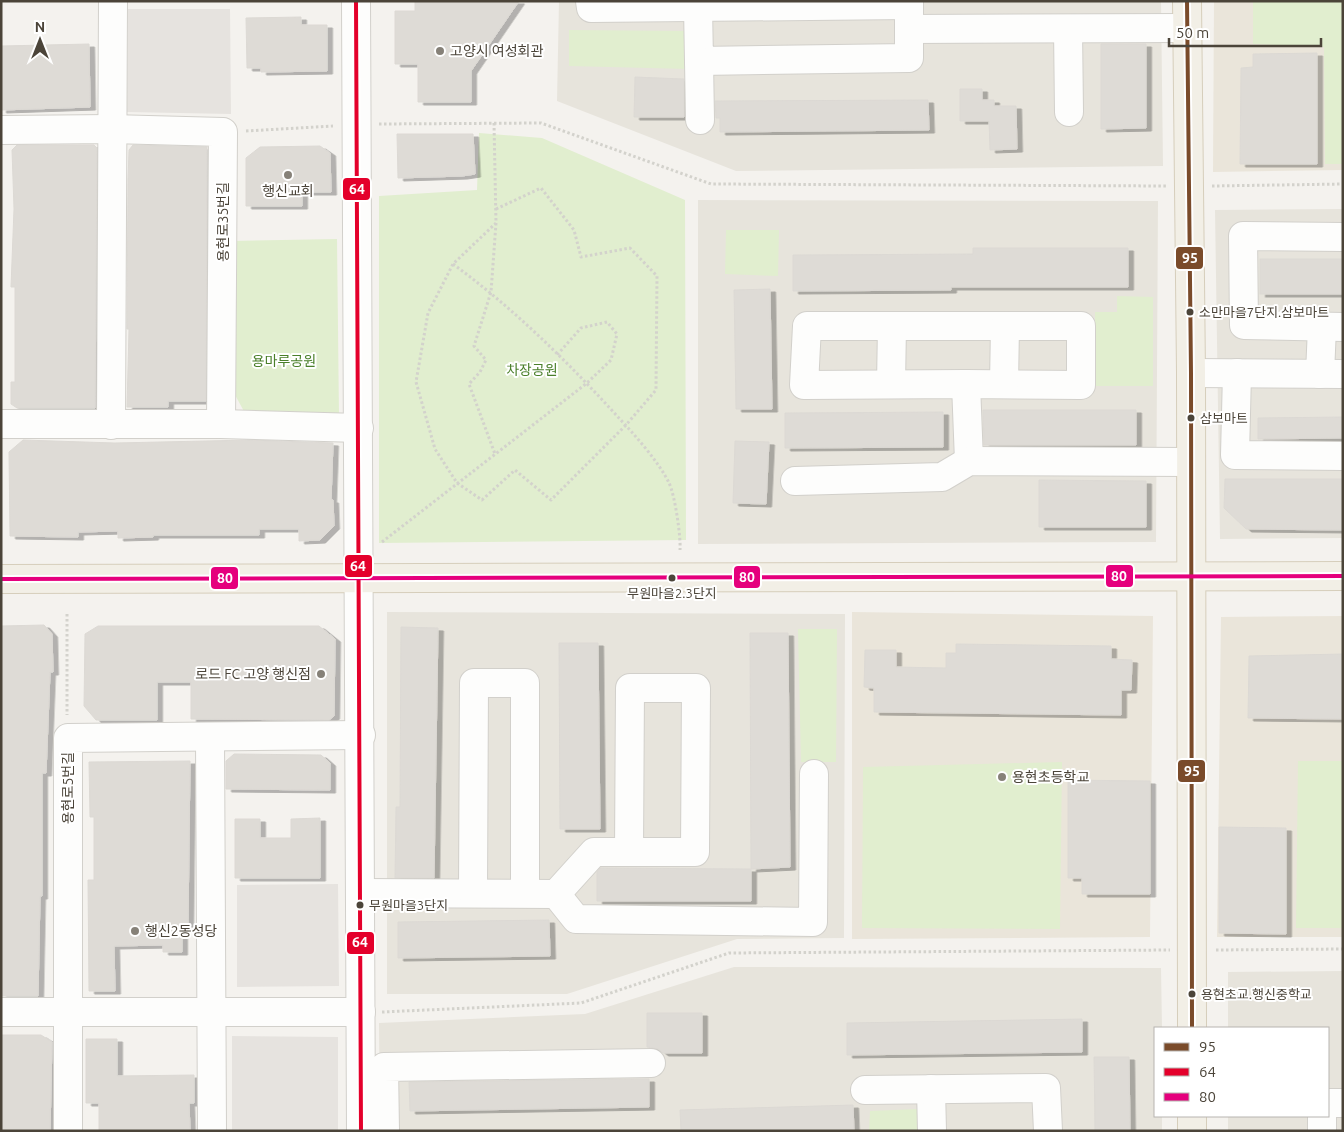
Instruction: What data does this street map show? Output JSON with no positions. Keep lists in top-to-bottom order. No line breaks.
{"streets":{"street":["용현로35번길","용현로5번길"]},"parks":["용마루공원","차장공원"],"places":["고양시 여성회관","행신교회","소만마을7단지.삼보마트","삼보마트","무원마을2.3단지","로드 FC 고양 행신점","용현초등학교","무원마을3단지","행신2동성당","용현초교.행신중학교"],"lines":["transit line 95","transit line 64","transit line 80"],"legend":["95","64","80"],"scale_bar":"50 m","north":"top"}
